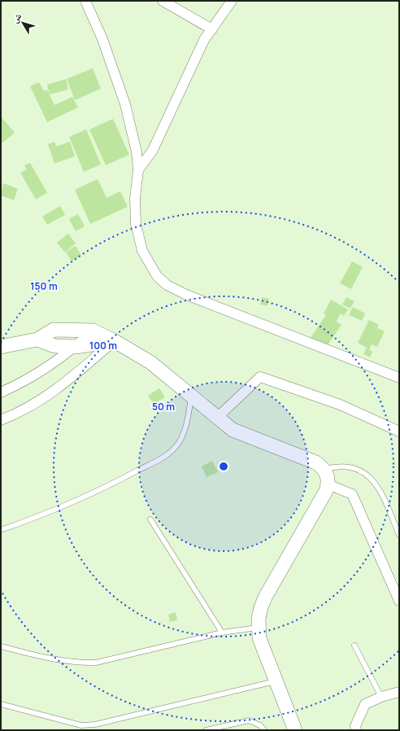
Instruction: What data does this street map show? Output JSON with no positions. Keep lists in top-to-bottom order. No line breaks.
{"north":"top left","rings":["150 m","100 m","50 m"]}
